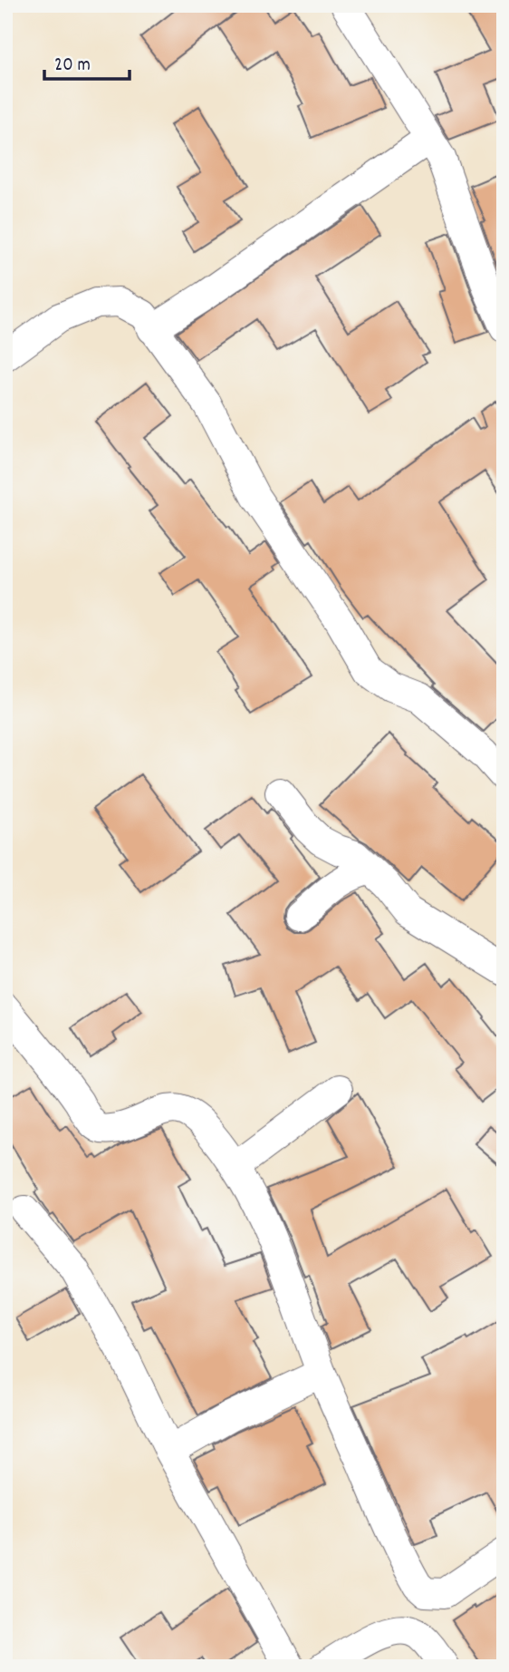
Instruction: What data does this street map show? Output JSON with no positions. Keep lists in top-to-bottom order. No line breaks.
{"scale_bar":"20 m"}
